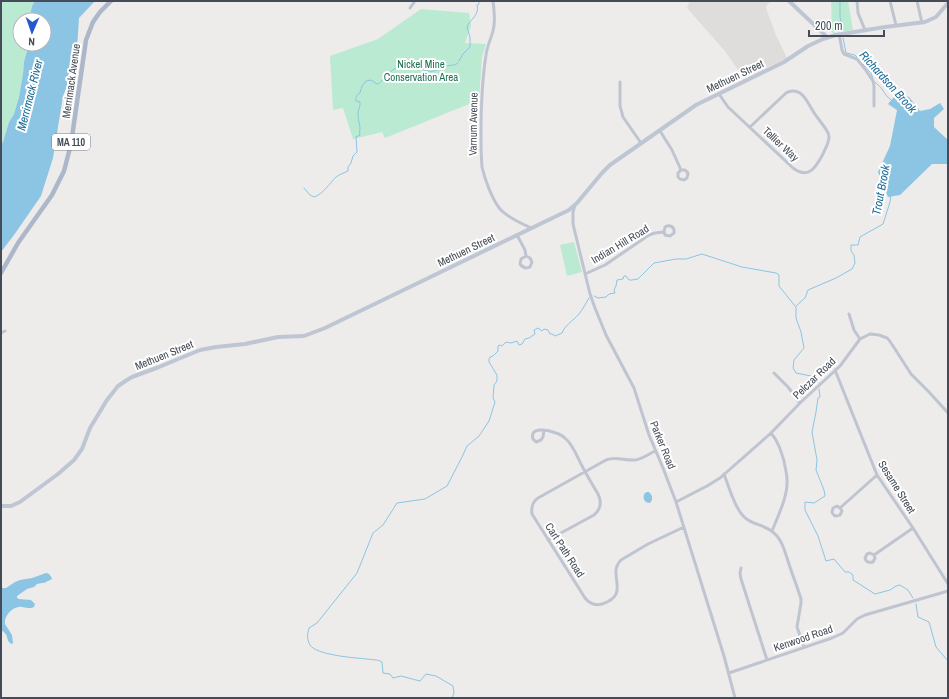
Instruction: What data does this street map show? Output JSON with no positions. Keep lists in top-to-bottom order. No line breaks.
{"streets":{"main road":["Merrimack Avenue","MA 110"],"street":["Methuen Street","Varnum Avenue","Tellier Way","Indian Hill Road","Pelczar Road","Parker Road","Sesame Street","Cart Path Road","Kenwood Road"]},"crossings":[["Methuen Street","Varnum Avenue"],["Methuen Street","Tellier Way"],["Methuen Street","Parker Road"],["Indian Hill Road","Parker Road"],["Pelczar Road","Parker Road"],["Pelczar Road","Sesame Street"],["Parker Road","Cart Path Road"],["Parker Road","Kenwood Road"]],"water":["Richardson Brook","Merrimack River","Trout Brook"],"parks":["Nickel Mine Conservation Area"],"scale_bar":"200 m","north":"bottom"}
